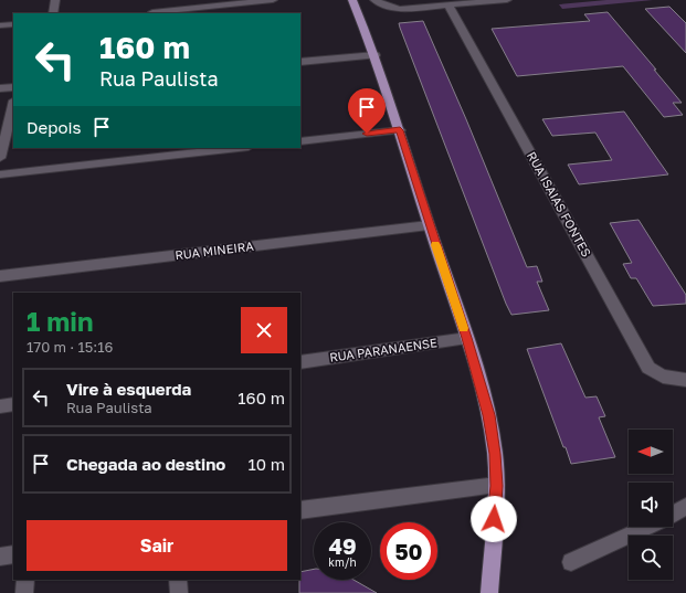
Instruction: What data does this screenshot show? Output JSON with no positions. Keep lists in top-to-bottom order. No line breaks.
{"streets":{"street":["RUA ISAIAS FONTES","RUA MINEIRA","RUA PARANAENSE"]},"north":"left","page":{"turn":["160 m","Rua Paulista"],"then":"Depois","heading":["1 min","170 m · 15:16"],"list":[{"name":"Vire à esquerda","note":"Rua Paulista","value":"160 m"},{"name":"Chegada ao destino","value":"10 m"}],"buttons":"Sair","speed":"49 km/h","limit":"50"}}
